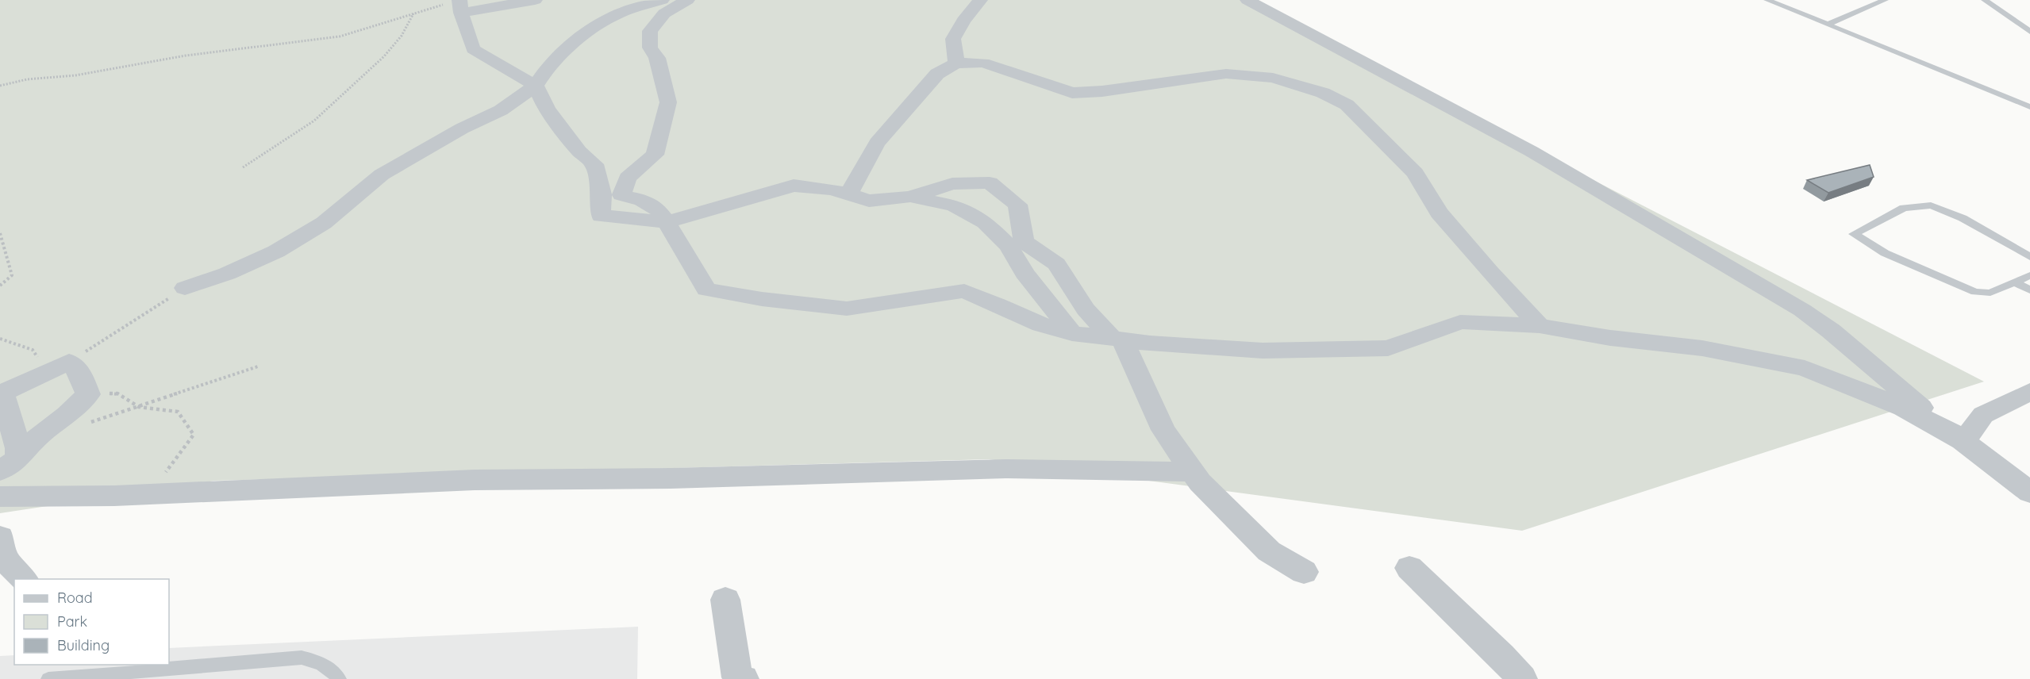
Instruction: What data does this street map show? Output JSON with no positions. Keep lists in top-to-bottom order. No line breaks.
{"legend":["Road","Park","Building"]}
